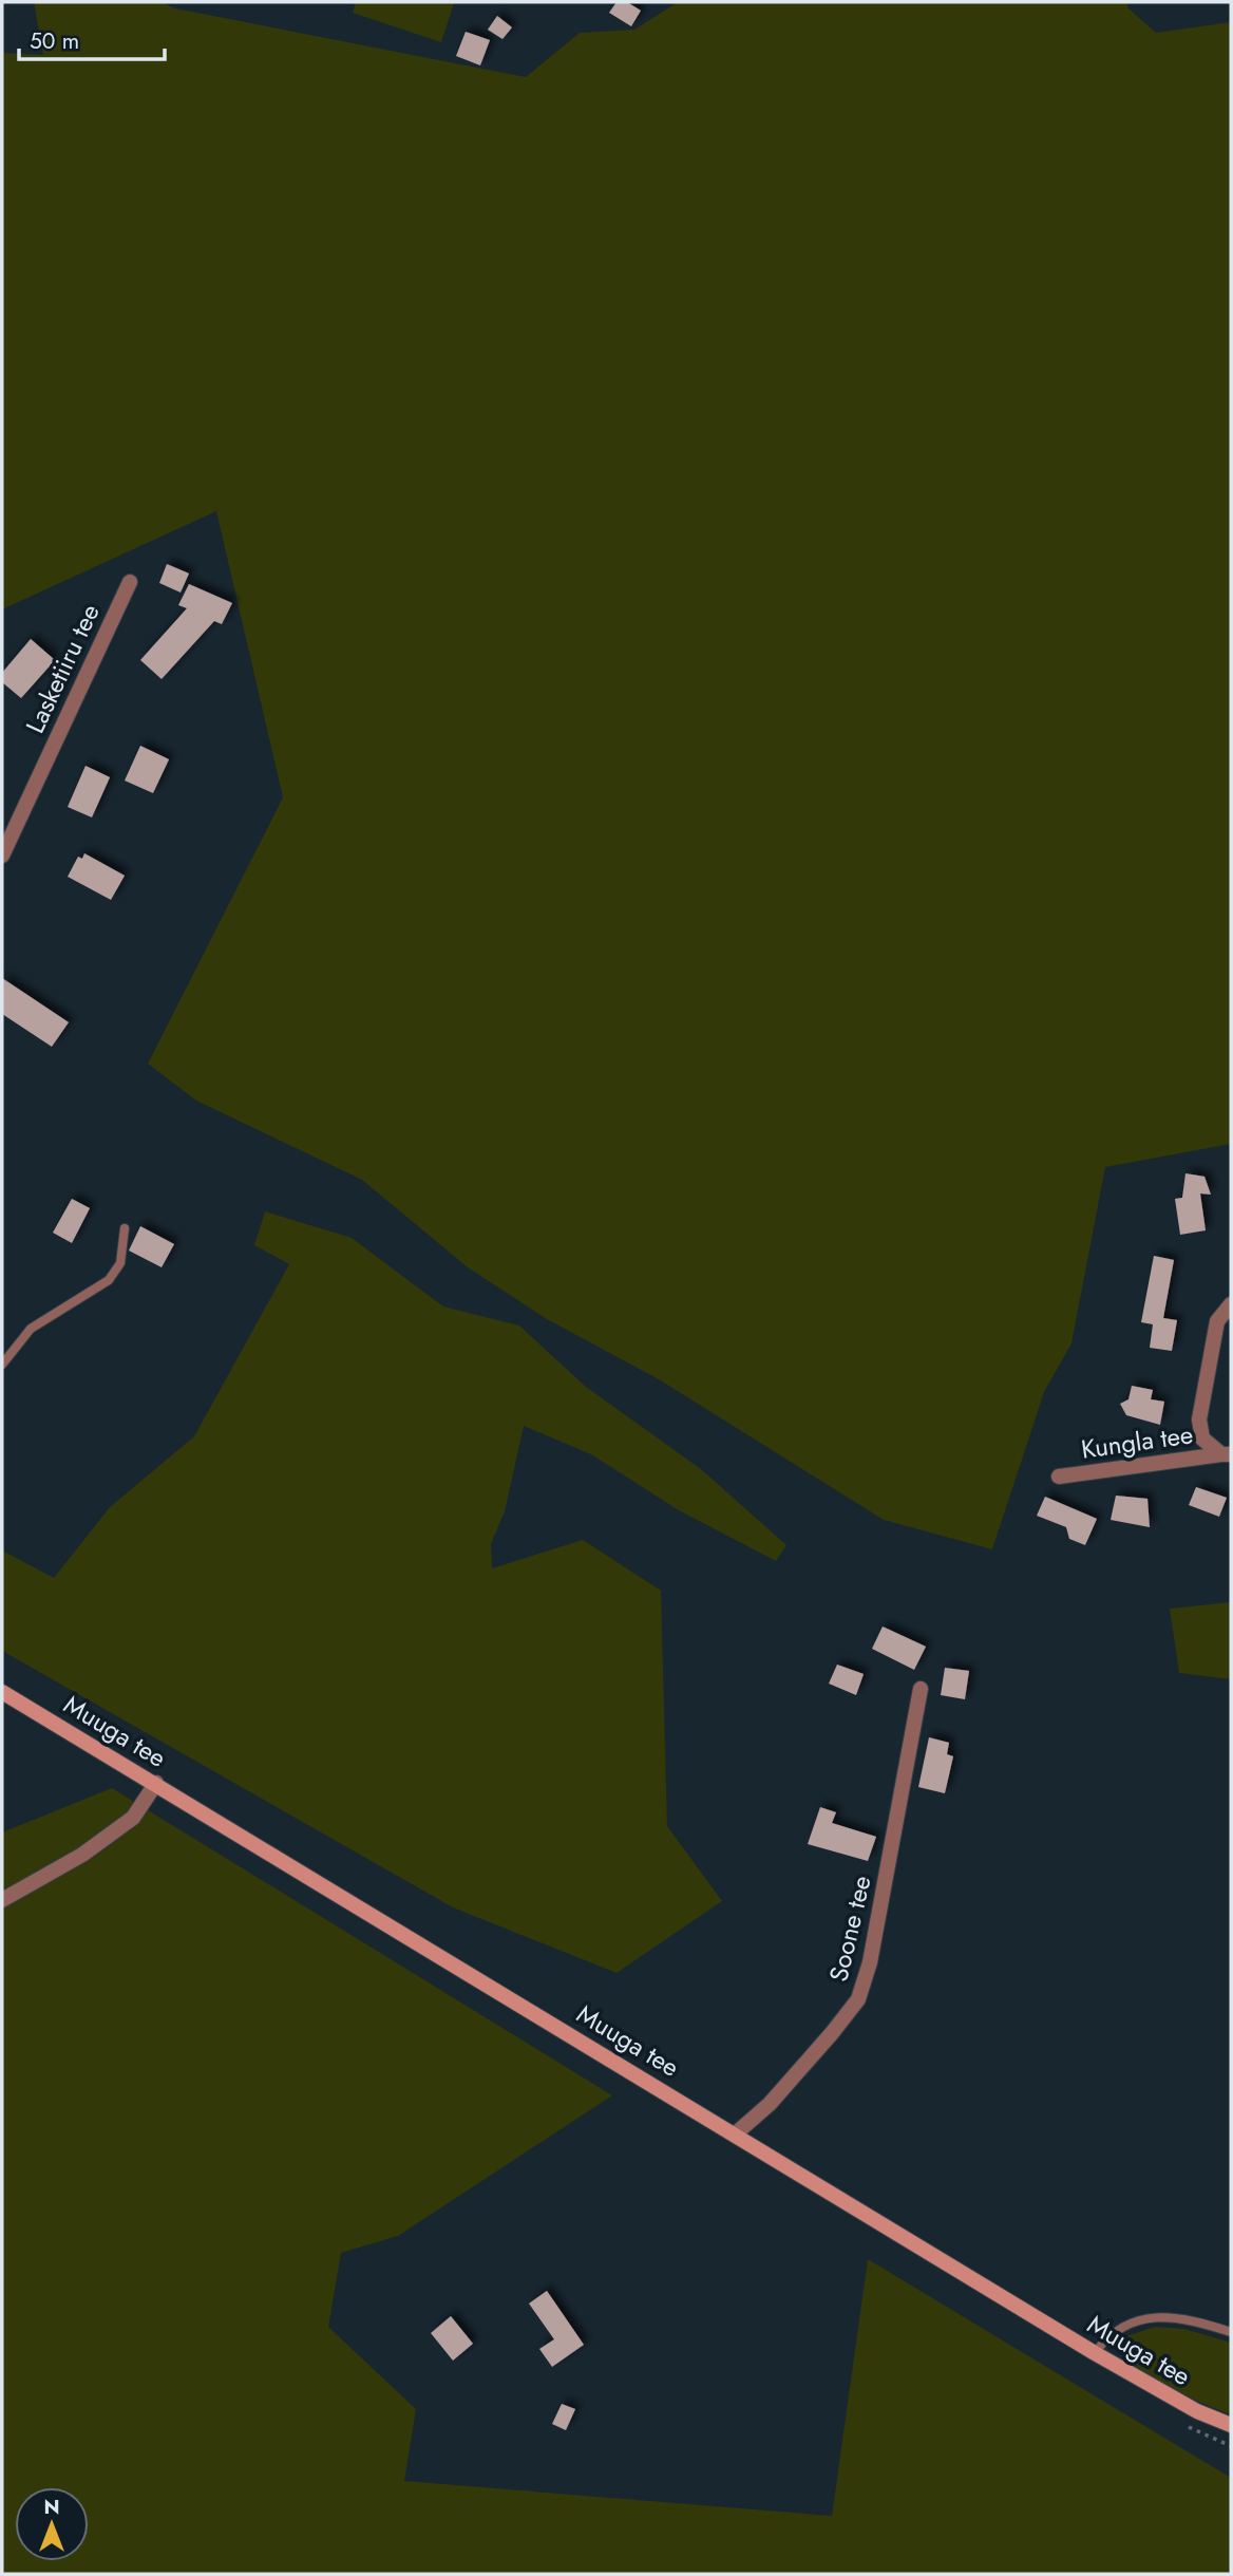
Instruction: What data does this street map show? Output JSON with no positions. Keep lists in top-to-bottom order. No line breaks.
{"streets":{"street":["Lasketiiru tee","Kungla tee","Muuga tee","Soone tee"]},"crossings":[["Muuga tee","Soone tee"]],"scale_bar":"50 m","north":"top"}
